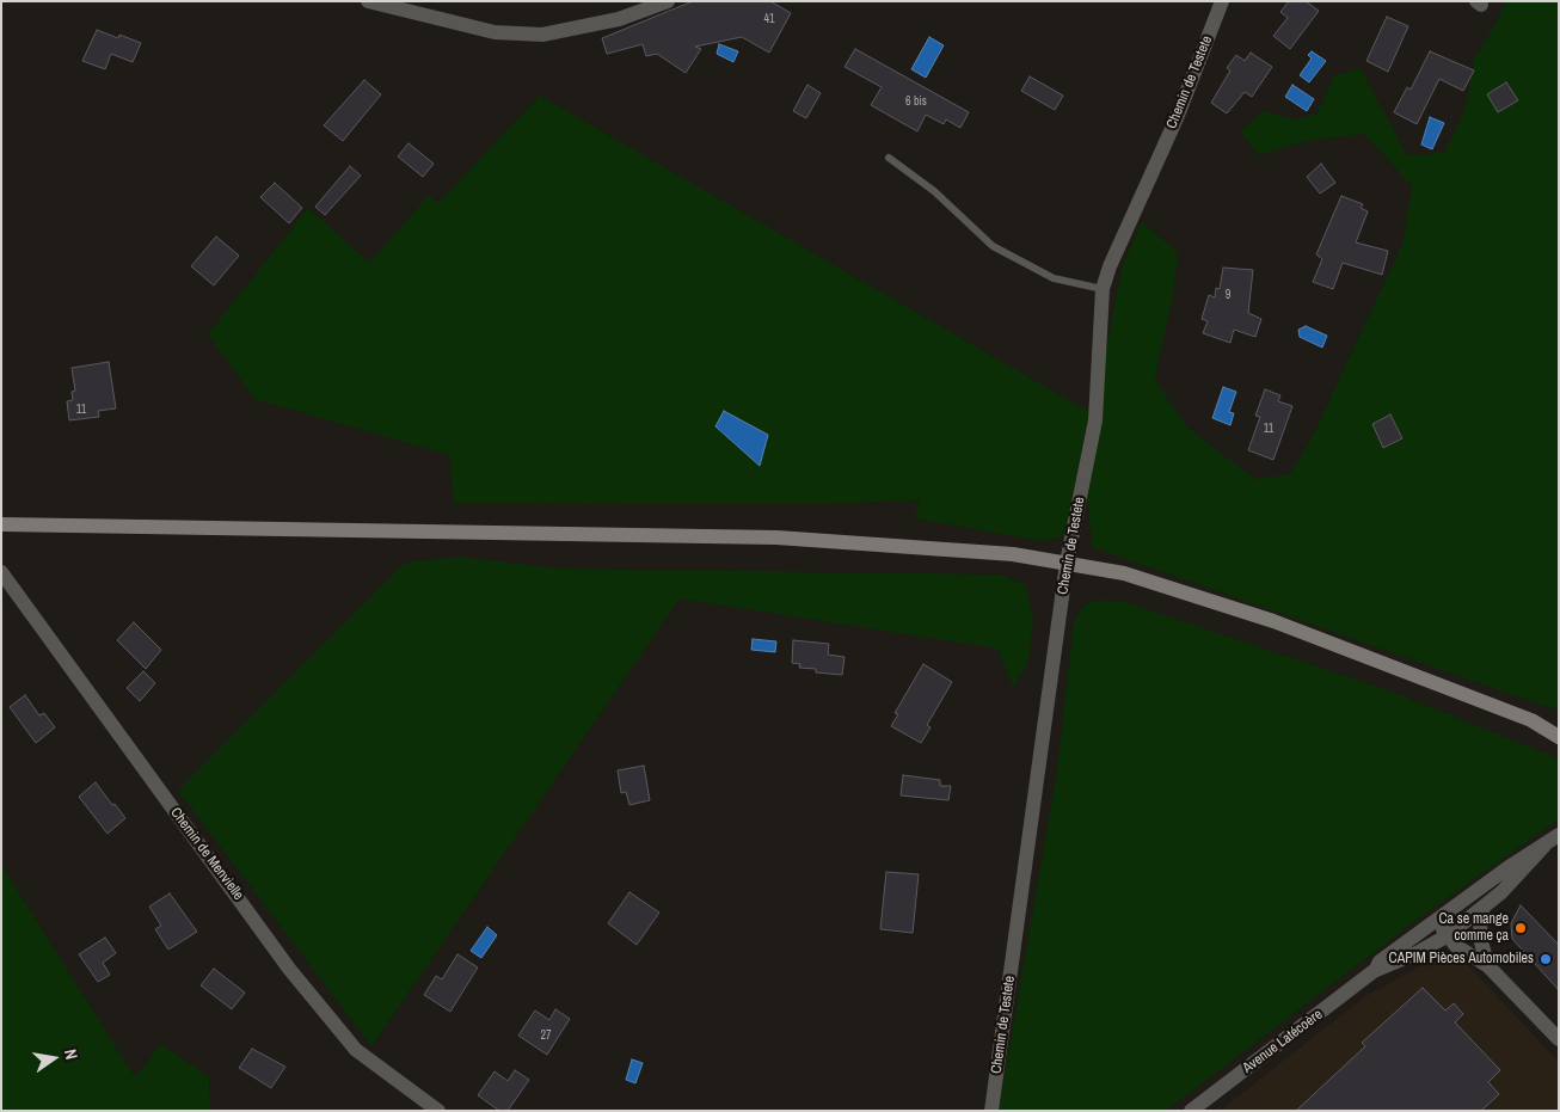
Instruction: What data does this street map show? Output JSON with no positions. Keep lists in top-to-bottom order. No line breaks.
{"streets":{"street":["Chemin de Testete","Chemin de Menvielle","Avenue Latécoère"]},"places":["Ca se mange comme ça","CAPIM Pièces Automobiles"],"house_numbers":["41","6 bis","9","11","11","27"],"north":"right"}
